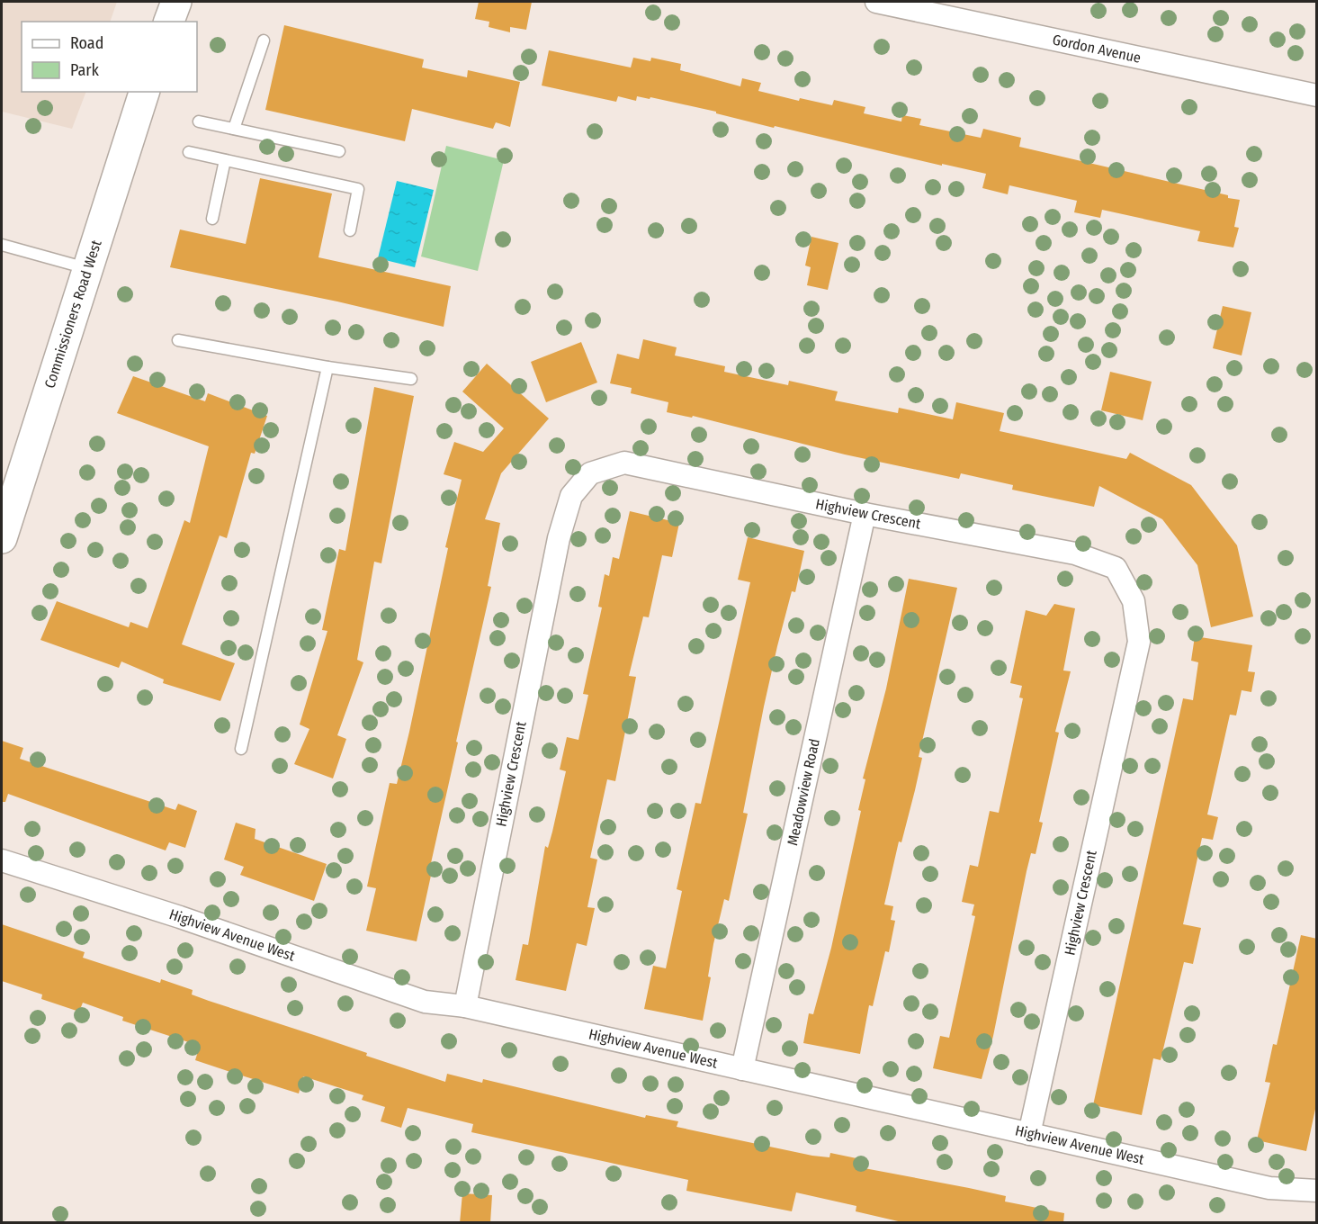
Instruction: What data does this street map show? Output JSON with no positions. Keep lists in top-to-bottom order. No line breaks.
{"streets":{"main road":["Commissioners Road West"],"street":["Gordon Avenue","Highview Crescent","Meadowview Road","Highview Avenue West"]},"crossings":[["Highview Crescent","Meadowview Road"],["Highview Crescent","Highview Avenue West"],["Meadowview Road","Highview Avenue West"]],"legend":["Road","Park"]}
